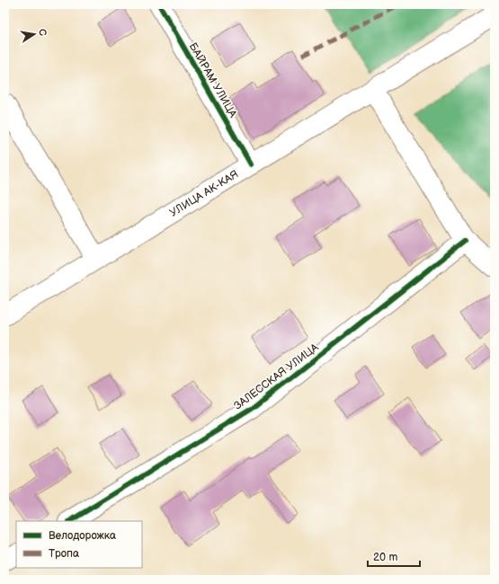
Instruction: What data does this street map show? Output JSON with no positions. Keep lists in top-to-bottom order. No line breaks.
{"streets":{"street":["БАЙРАМ УЛИЦА","УЛИЦА АК-КАЯ","ЗАЛЕССКАЯ УЛИЦА"]},"crossings":[["БАЙРАМ УЛИЦА","УЛИЦА АК-КАЯ"]],"legend":["Велодорожка","Тропа"],"scale_bar":"20 m","north":"right"}
